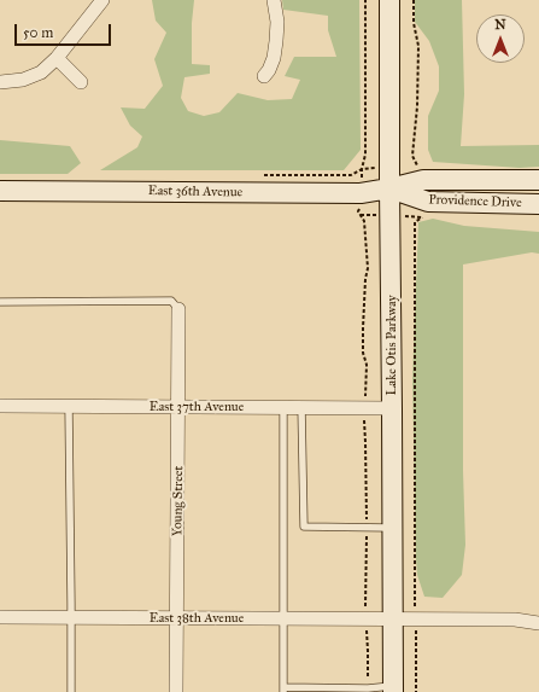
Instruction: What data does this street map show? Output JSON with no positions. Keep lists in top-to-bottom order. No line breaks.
{"streets":{"main road":["East 36th Avenue","Providence Drive","Lake Otis Parkway"],"street":["East 37th Avenue","Young Street","East 38th Avenue"]},"crossings":[["East 36th Avenue","Providence Drive"],["East 36th Avenue","Lake Otis Parkway"],["Providence Drive","Lake Otis Parkway"],["Lake Otis Parkway","East 37th Avenue"],["Lake Otis Parkway","East 38th Avenue"],["East 37th Avenue","Young Street"],["Young Street","East 38th Avenue"]],"scale_bar":"50 m","north":"top"}
